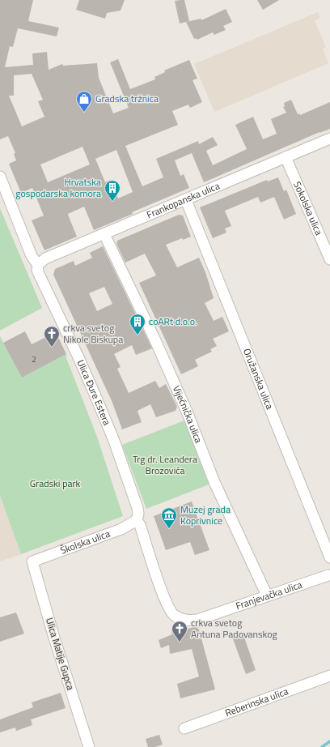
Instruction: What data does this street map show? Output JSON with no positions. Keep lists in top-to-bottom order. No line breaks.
{"streets":{"street":["Frankopanska ulica","Sokolska ulica","Oružanska ulica","Ulica Đure Estera","Vijećnička ulica","Školska ulica","Franjevačka ulica","Ulica Matije Gupca","Reberinska ulica"]},"crossings":[["Frankopanska ulica","Sokolska ulica"],["Frankopanska ulica","Oružanska ulica"],["Frankopanska ulica","Ulica Đure Estera"],["Frankopanska ulica","Vijećnička ulica"],["Ulica Đure Estera","Školska ulica"],["Ulica Đure Estera","Franjevačka ulica"],["Vijećnička ulica","Franjevačka ulica"],["Školska ulica","Ulica Matije Gupca"]],"parks":["Trg dr. Leandera Brozovića","Gradski park"],"places":{"shop":["Gradska tržnica"],"building":["Hrvatska gospodarska komora","coARt d.o.o."],"church":["crkva svetog Nikole Biskupa","crkva svetog Antuna Padovanskog"],"museum":["Muzej grada Koprivnice"]},"house_numbers":["2"]}
